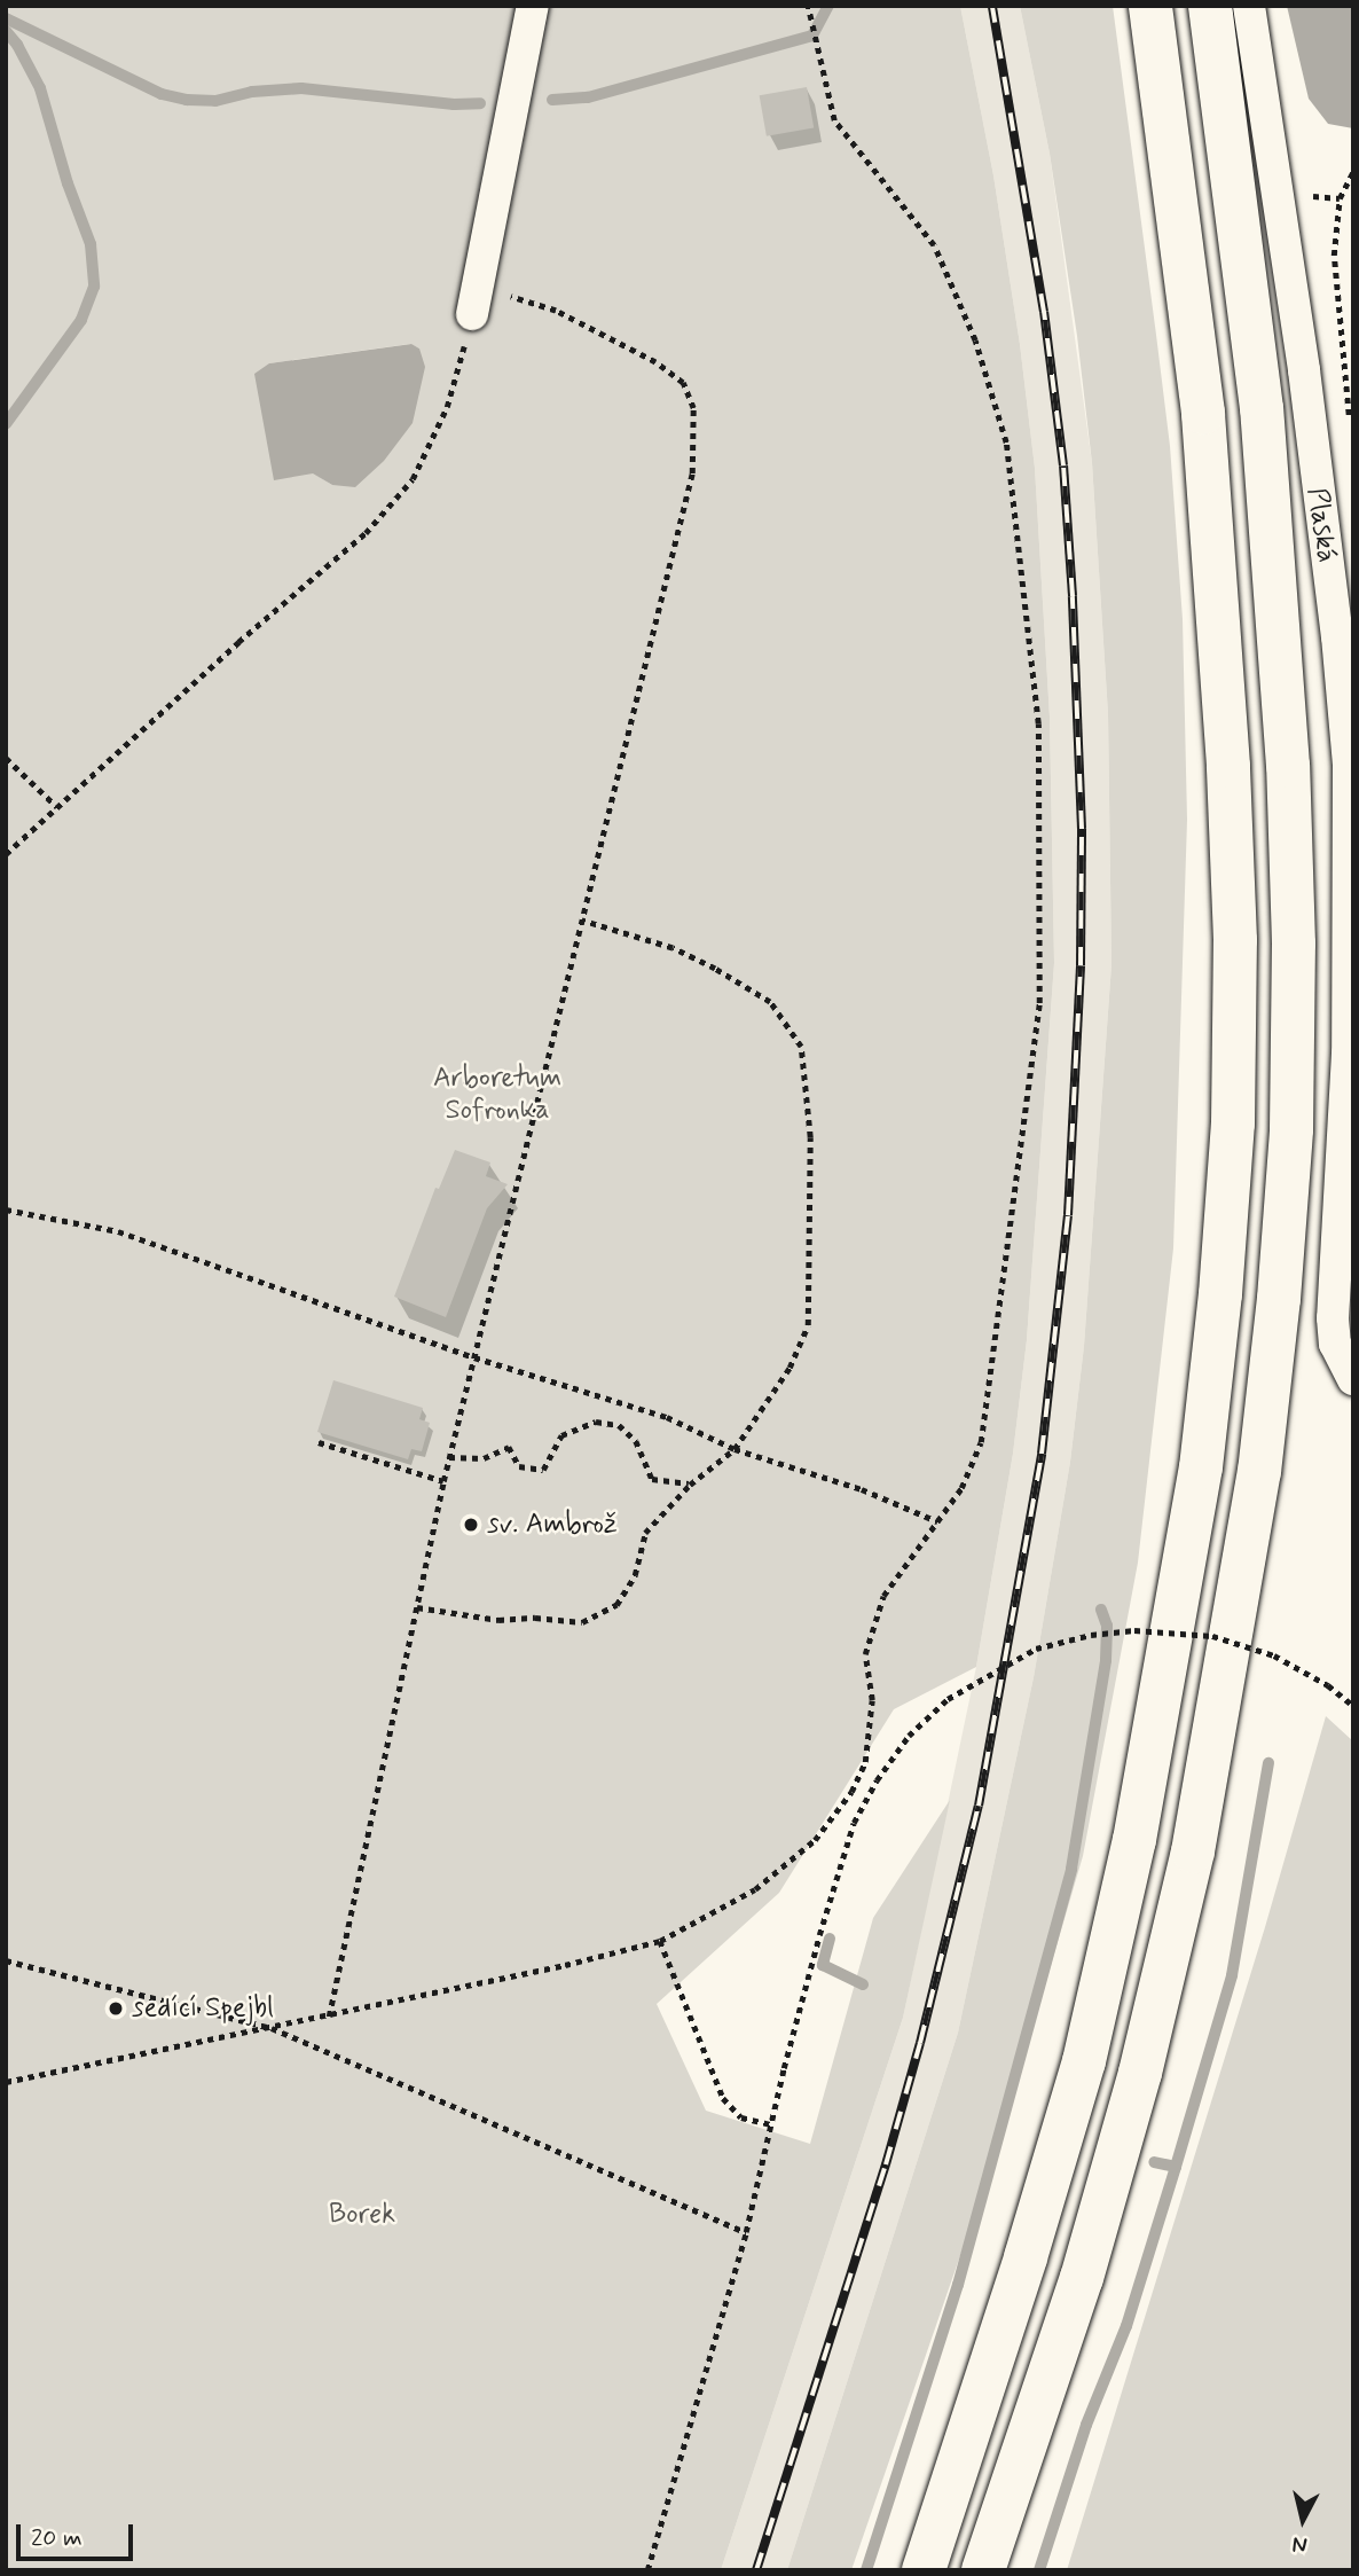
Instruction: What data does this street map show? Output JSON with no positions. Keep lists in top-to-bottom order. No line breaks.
{"streets":{"street":["Plaská"]},"parks":["Arboretum Sofronka","Borek"],"places":["sv. Ambrož","sedící Spejbl"],"scale_bar":"20 m","north":"bottom"}
